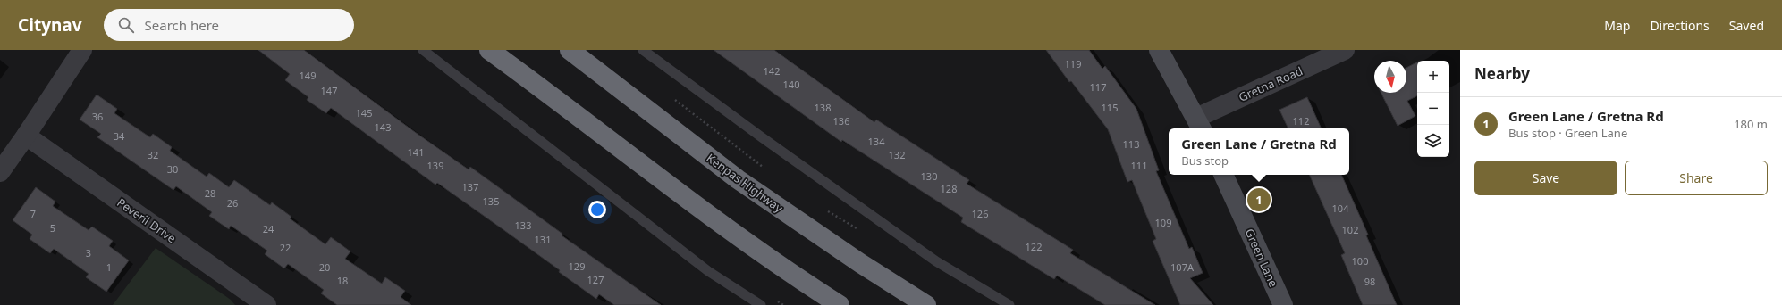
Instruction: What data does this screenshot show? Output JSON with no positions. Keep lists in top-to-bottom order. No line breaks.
{"streets":{"highway":["Kenpas Highway"],"street":["Gretna Road","Peveril Drive","Green Lane"]},"house_numbers":["119","142","149","140","117","147","138","115","145","36","136","112","143","34","134","113","141","32","132","139","111","30","130","137","128","28","135","26","104","7","126","109","133","5","24","102","131","122","22","3","100","129","1","20","107A","127","18","98"],"north":"bottom","page":{"header":"Citynav","search":"Search here","nav":["Map","Directions","Saved"],"heading":"Nearby","map_buttons":["+","−"],"list":[{"mark":"1","name":"Green Lane / Gretna Rd","note":"Bus stop · Green Lane","value":"180 m"}],"popup":["Green Lane / Gretna Rd","Bus stop"],"buttons":["Save","Share"],"pins":"1"}}
